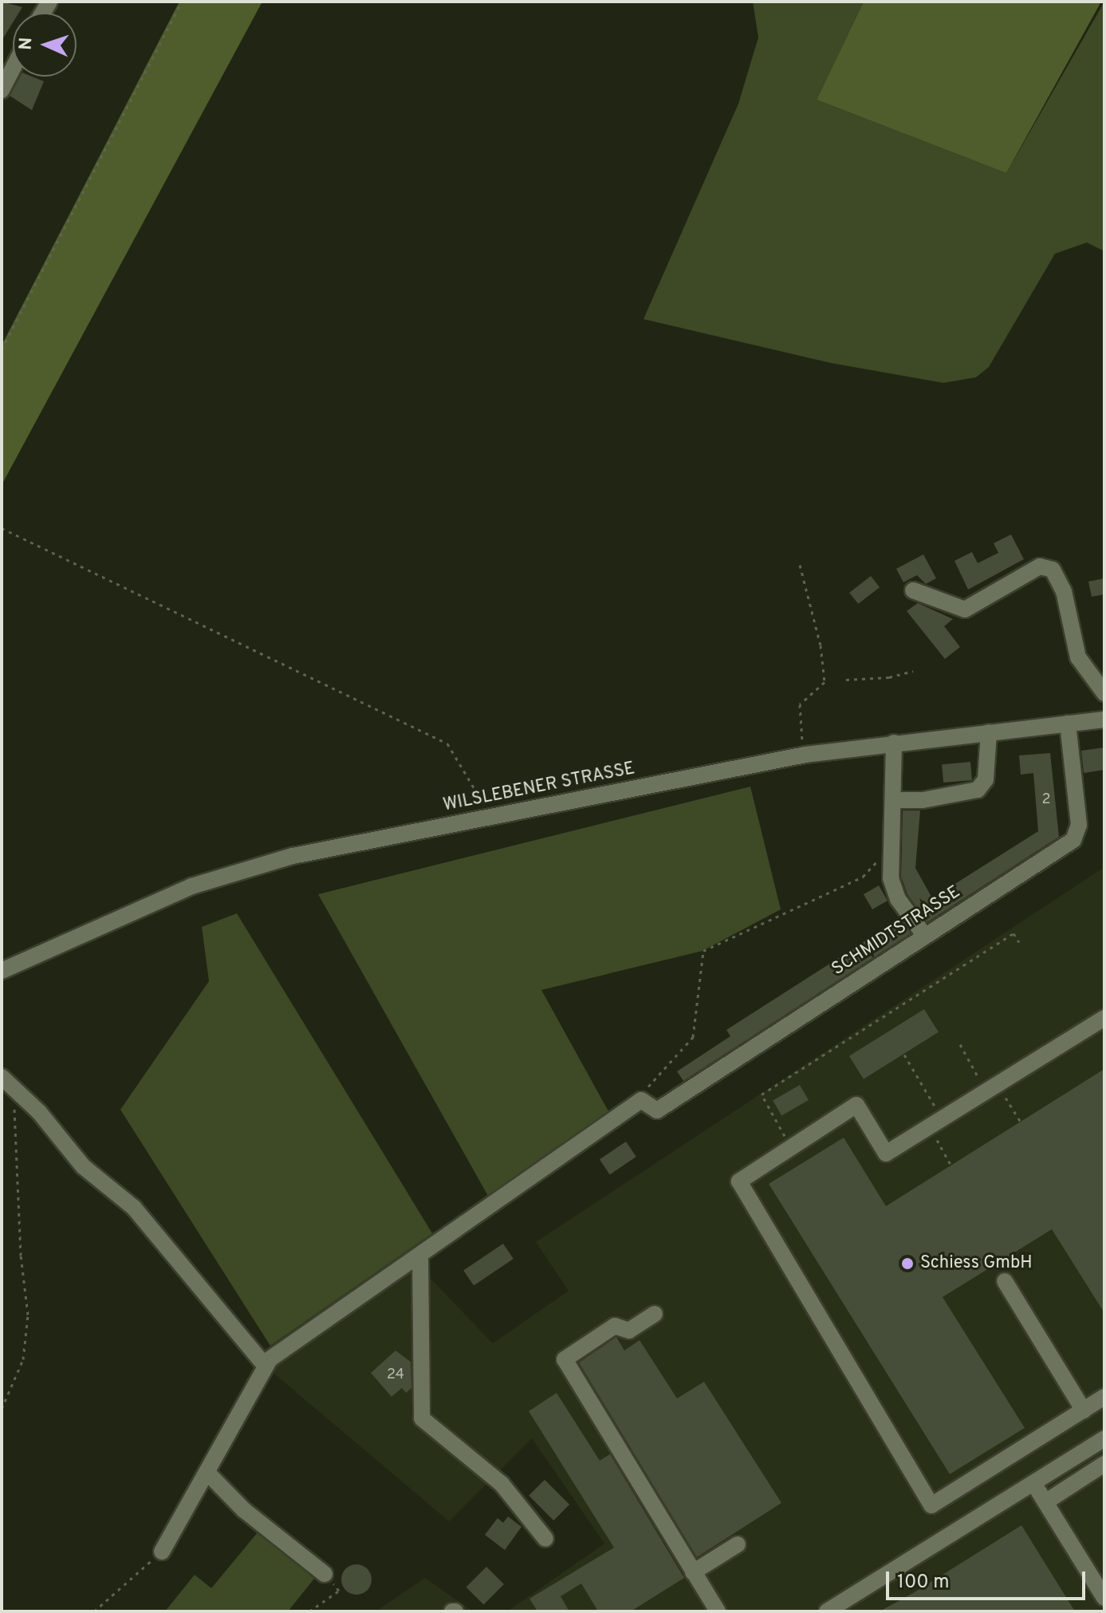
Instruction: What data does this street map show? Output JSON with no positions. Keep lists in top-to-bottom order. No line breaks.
{"streets":{"street":["WILSLEBENER STRASSE","SCHMIDTSTRASSE"]},"crossings":[["WILSLEBENER STRASSE","SCHMIDTSTRASSE"]],"places":["Schiess GmbH"],"house_numbers":["2","24"],"scale_bar":"100 m","north":"left"}
